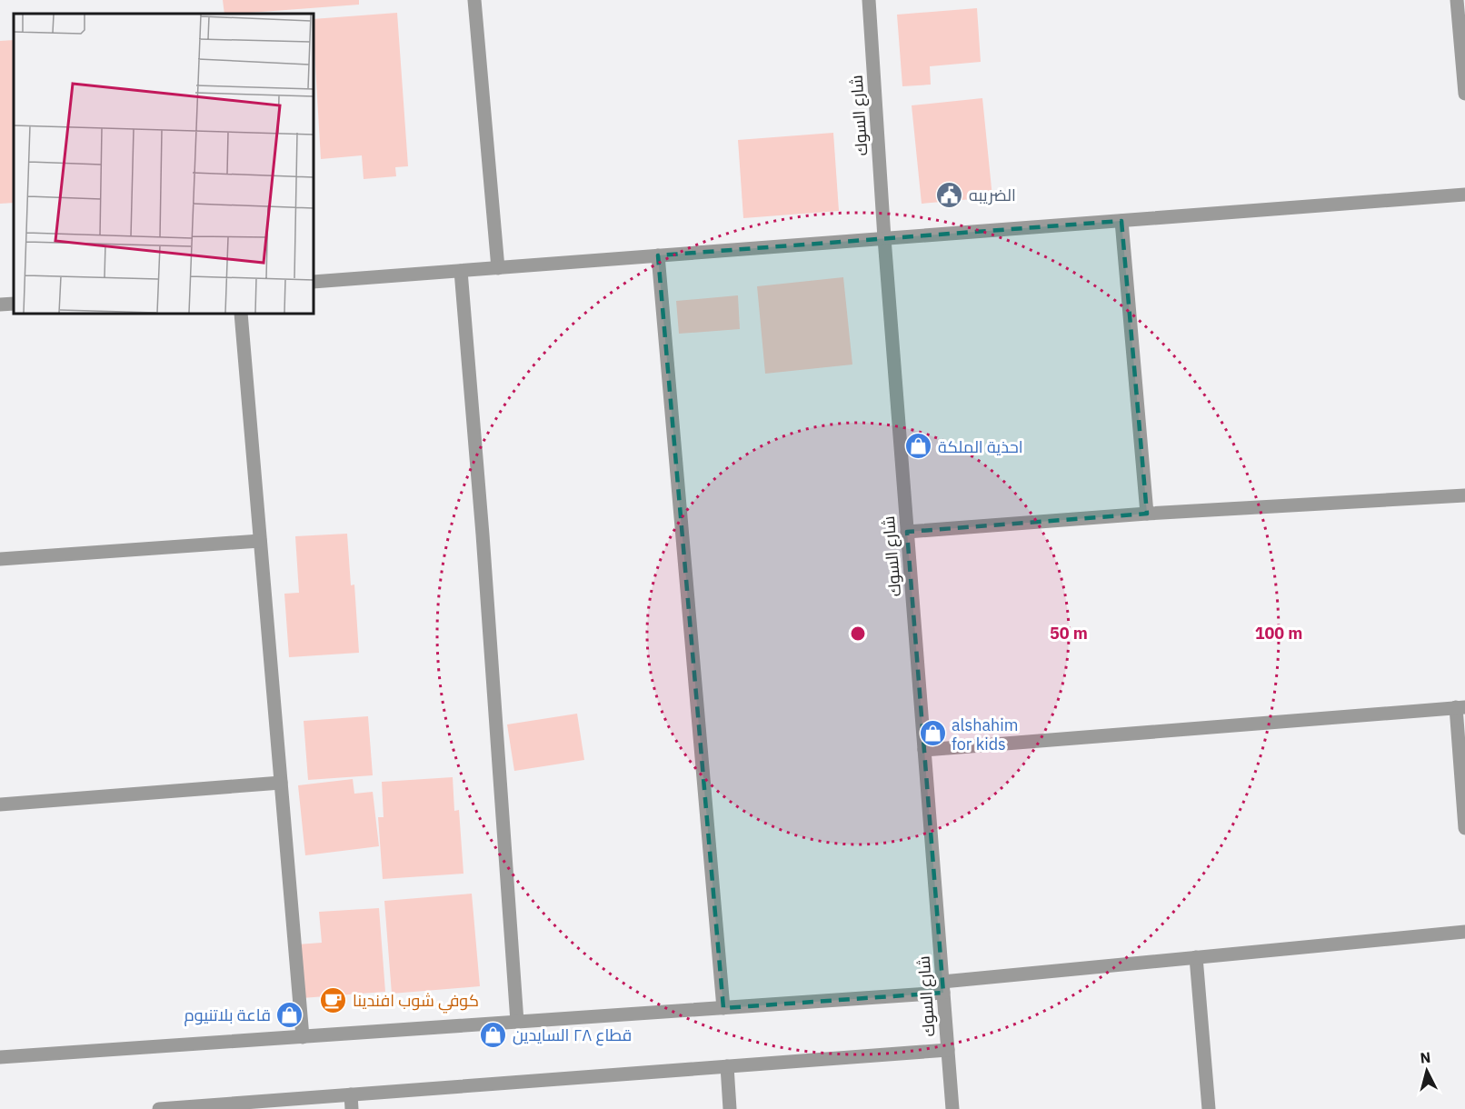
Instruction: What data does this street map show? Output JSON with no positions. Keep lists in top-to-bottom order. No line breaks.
{"streets":{"street":["شارع السوك"]},"places":{"public building":["الضريبه"],"shop":["احذية الملكة","alshahim for kids","قاعة بلاتنيوم","قطاع ٢٨ السايدين"],"cafe":["كوفي شوب افندينا"]},"north":"top","rings":["50 m","100 m"]}
